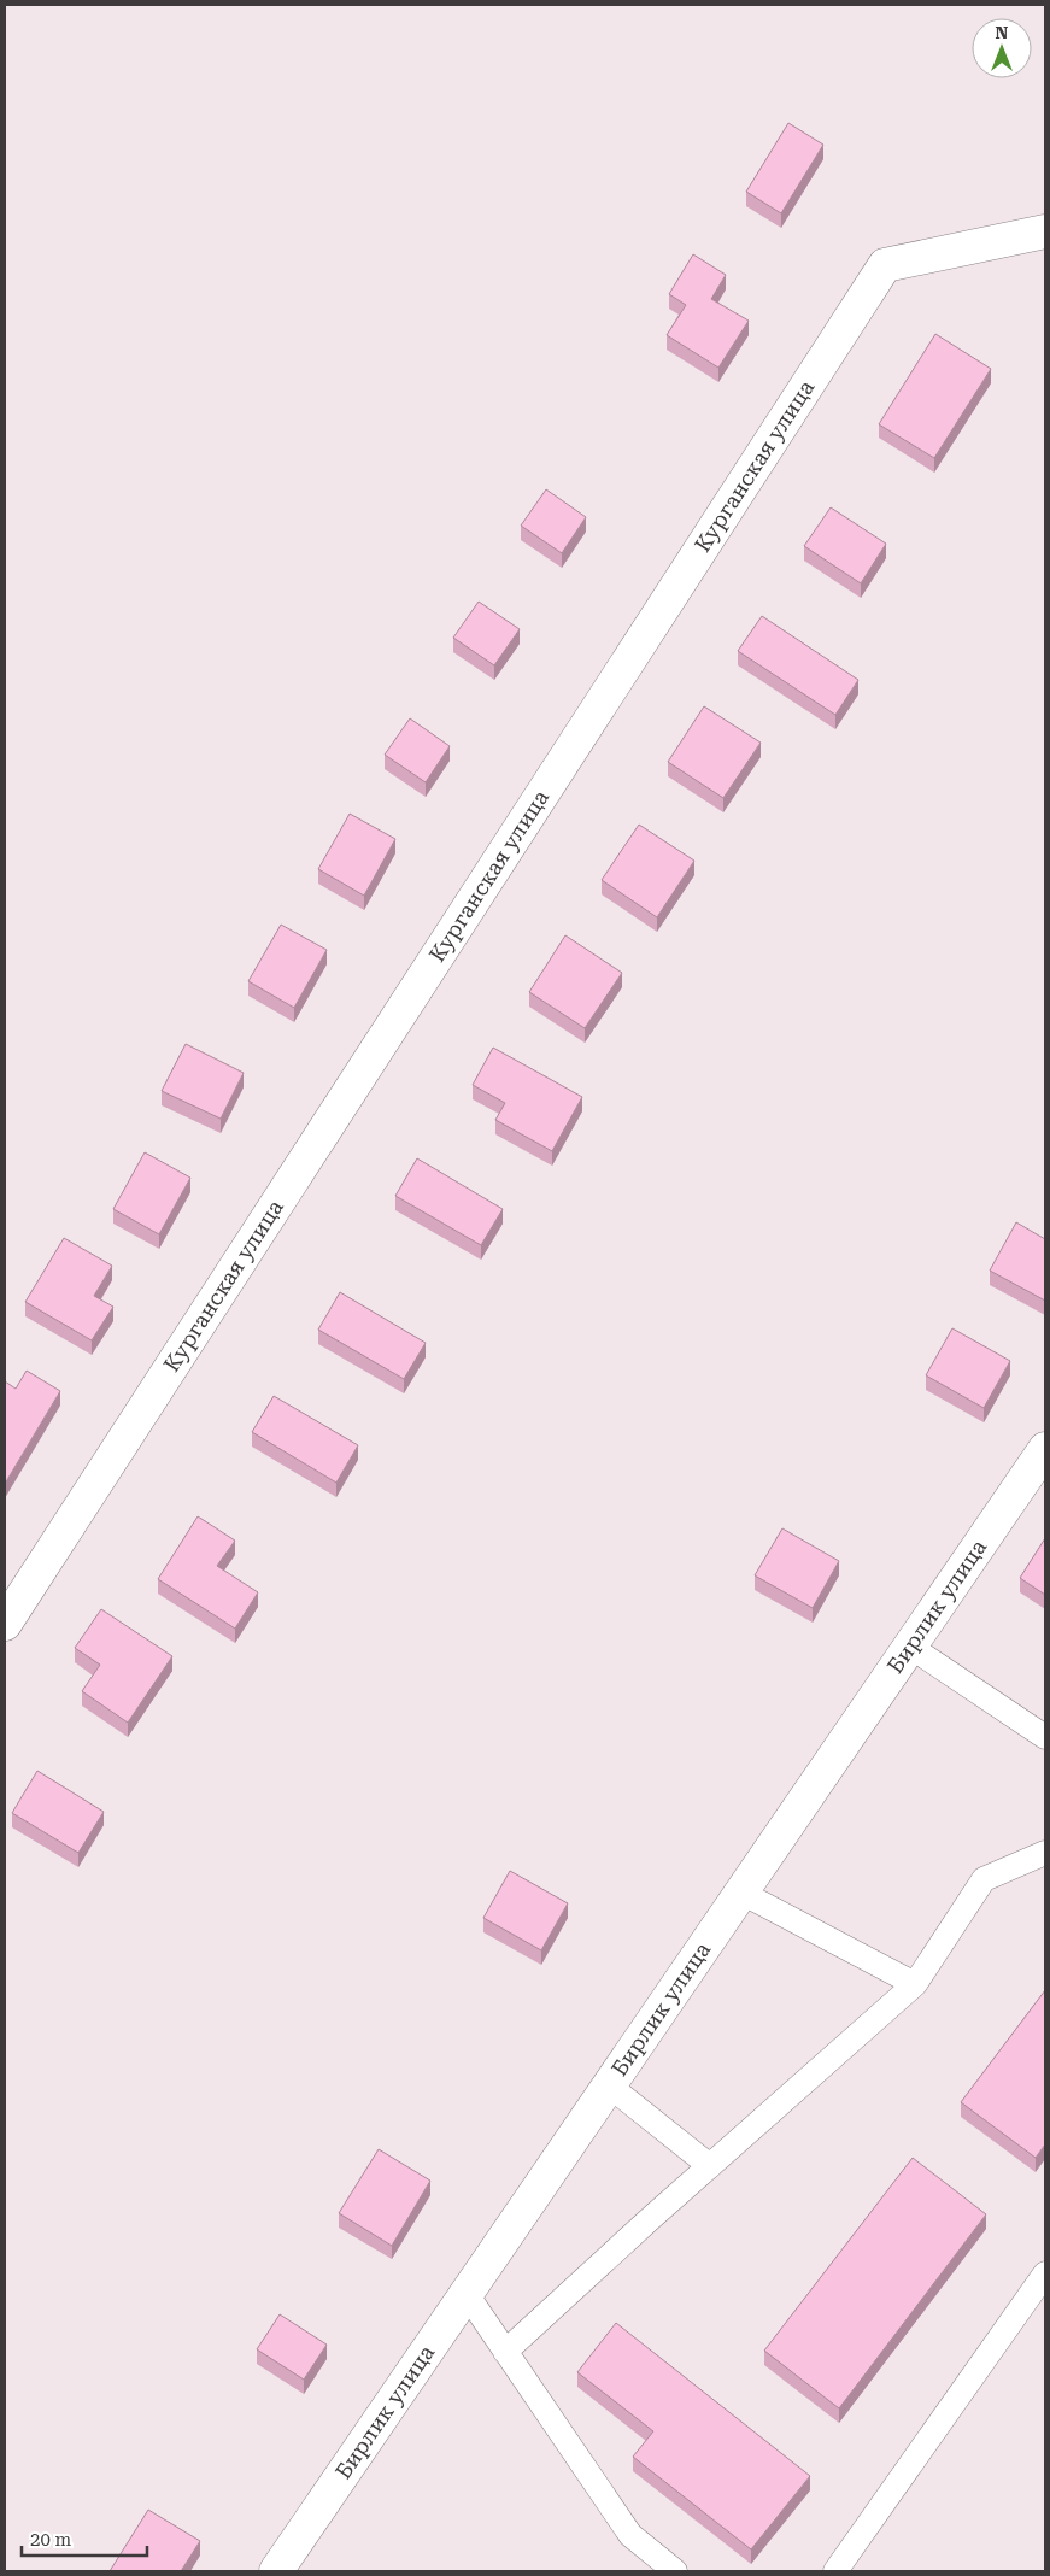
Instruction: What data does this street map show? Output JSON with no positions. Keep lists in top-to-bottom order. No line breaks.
{"streets":{"street":["Курганская улица","Бирлик улица"]},"scale_bar":"20 m","north":"top"}
